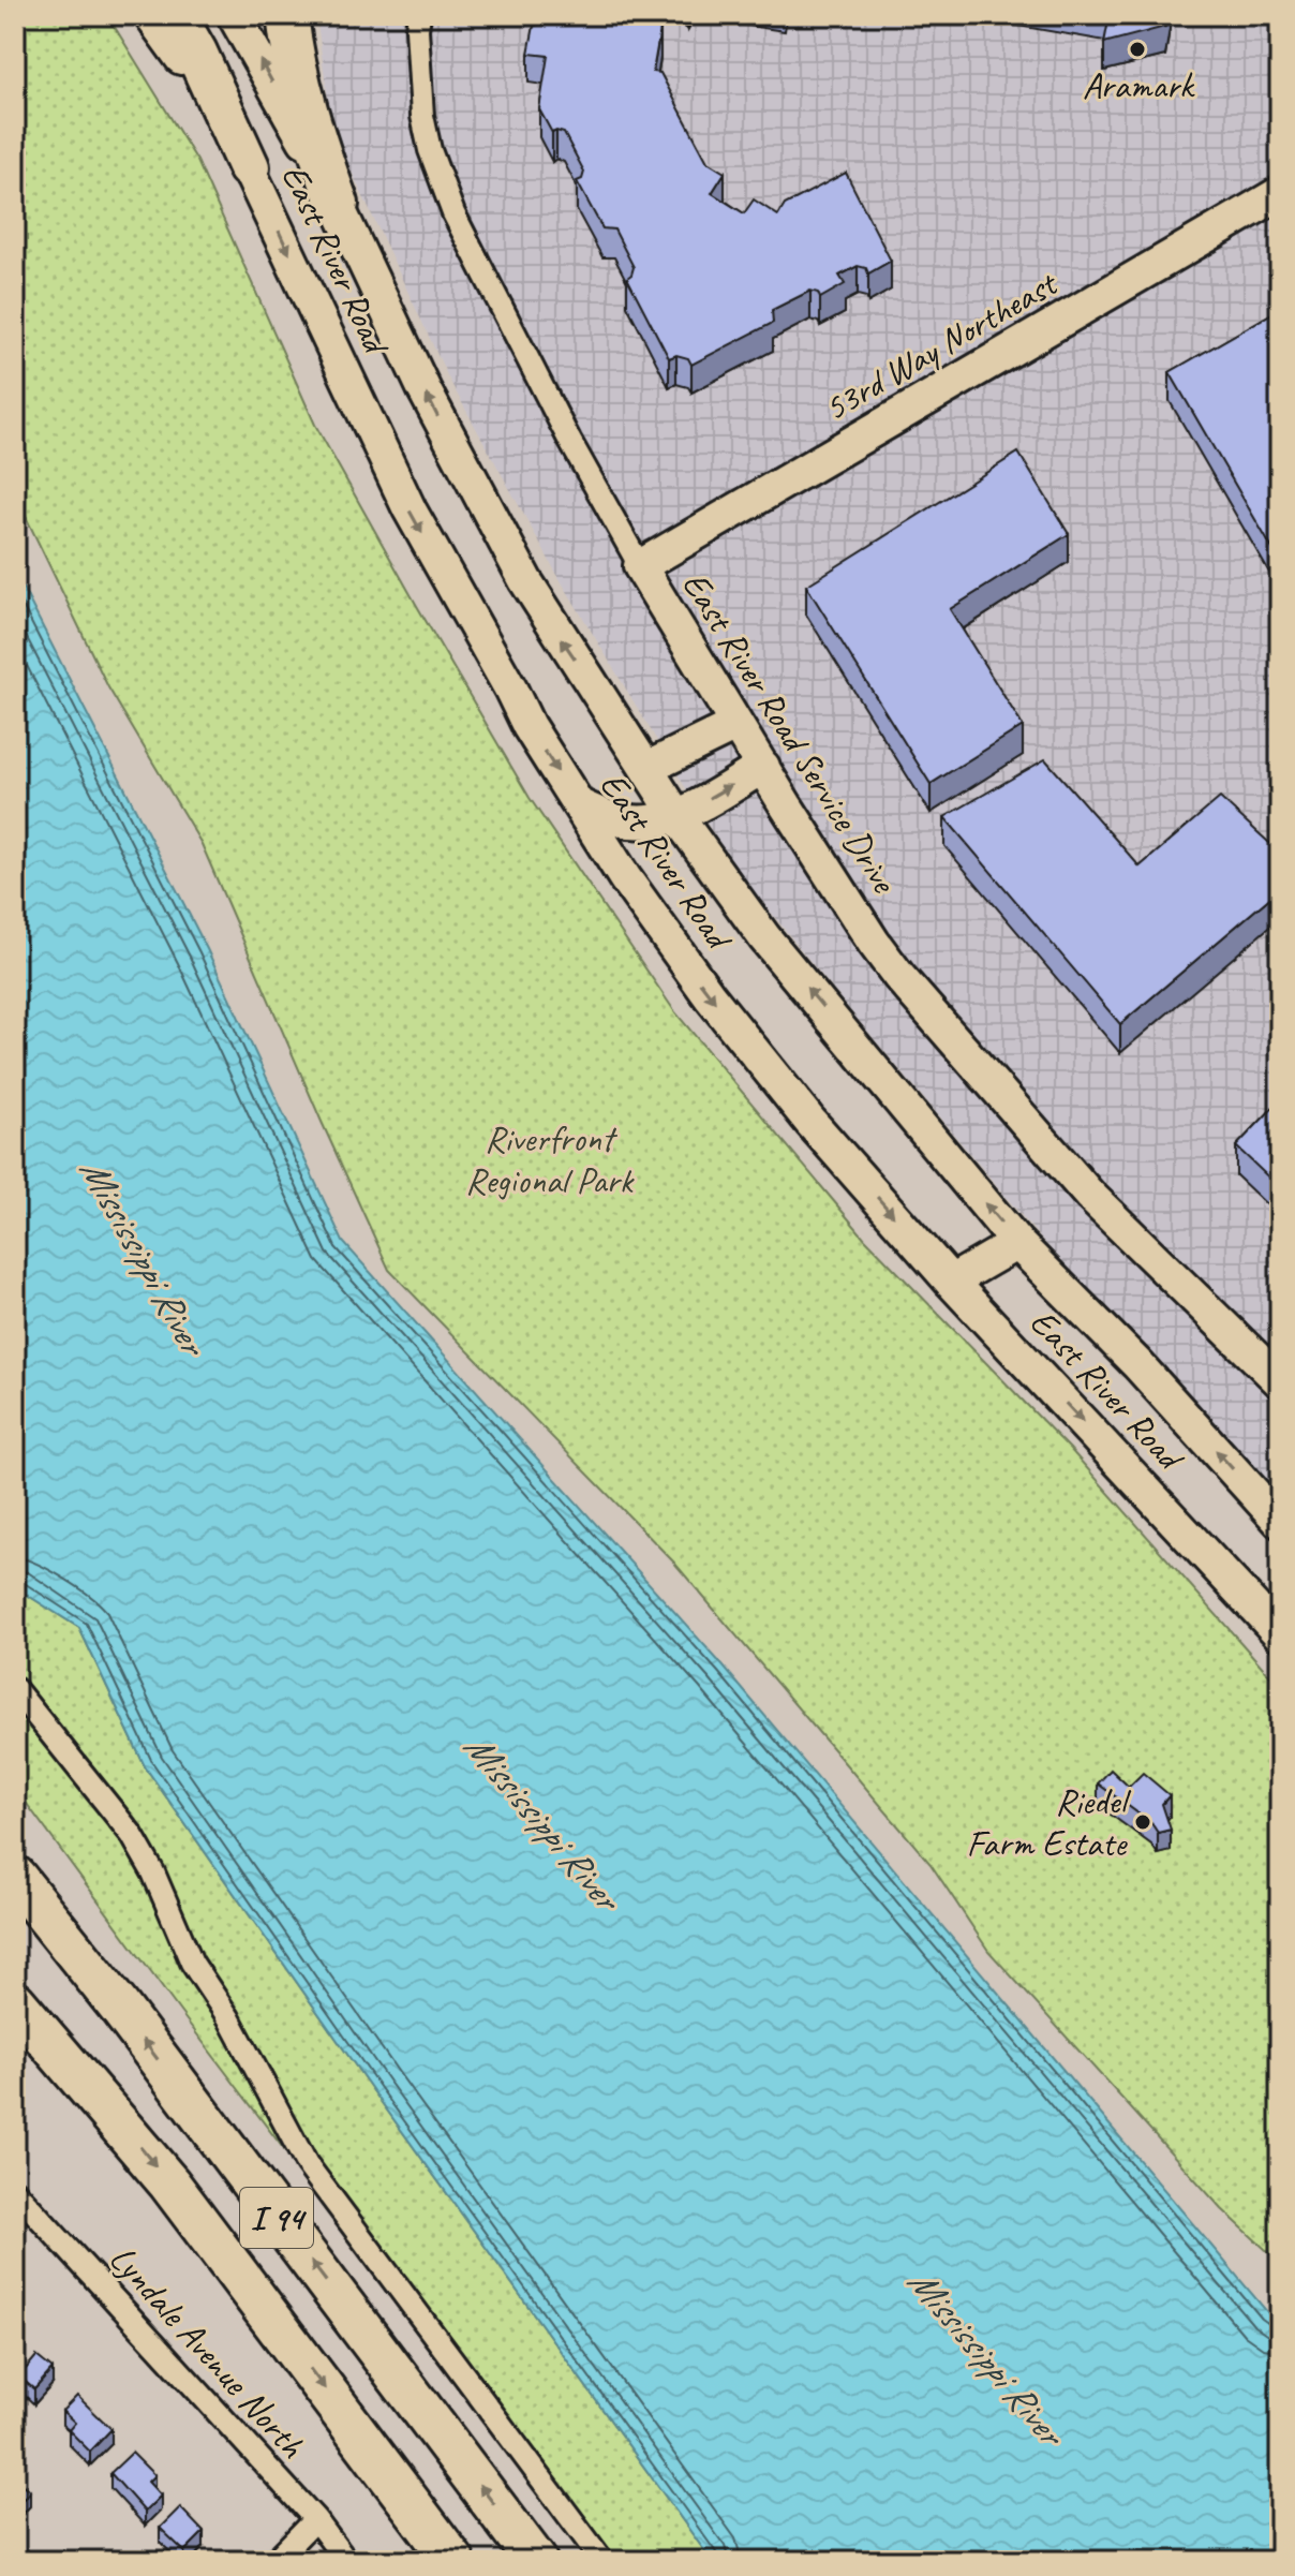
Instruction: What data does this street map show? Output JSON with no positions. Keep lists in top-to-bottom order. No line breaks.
{"streets":{"highway":["I 94"],"street":["East River Road","53rd Way Northeast","East River Road Service Drive","Lyndale Avenue North"]},"crossings":[["53rd Way Northeast","East River Road Service Drive"]],"water":["Mississippi River"],"parks":["Riverfront Regional Park"],"places":["Aramark","Riedel Farm Estate"]}
